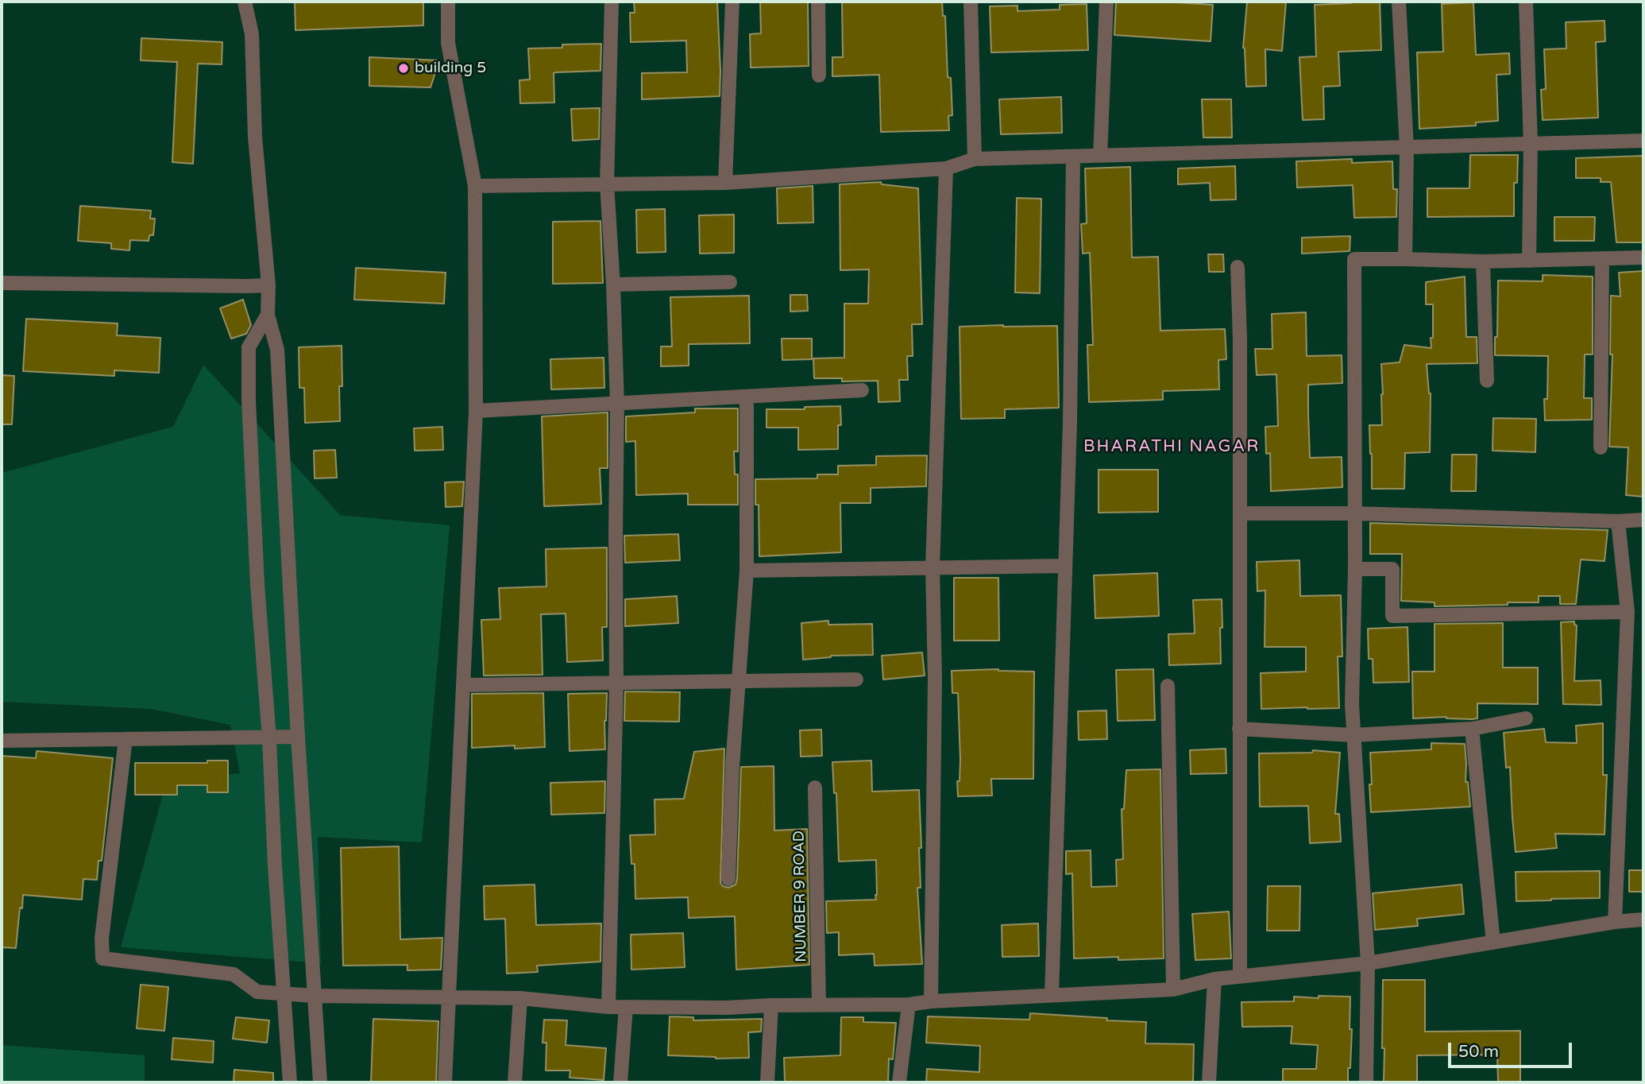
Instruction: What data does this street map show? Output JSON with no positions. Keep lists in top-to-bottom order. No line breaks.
{"streets":{"street":["NUMBER 9 ROAD"]},"districts":["BHARATHI NAGAR"],"places":["building 5"],"scale_bar":"50 m"}
